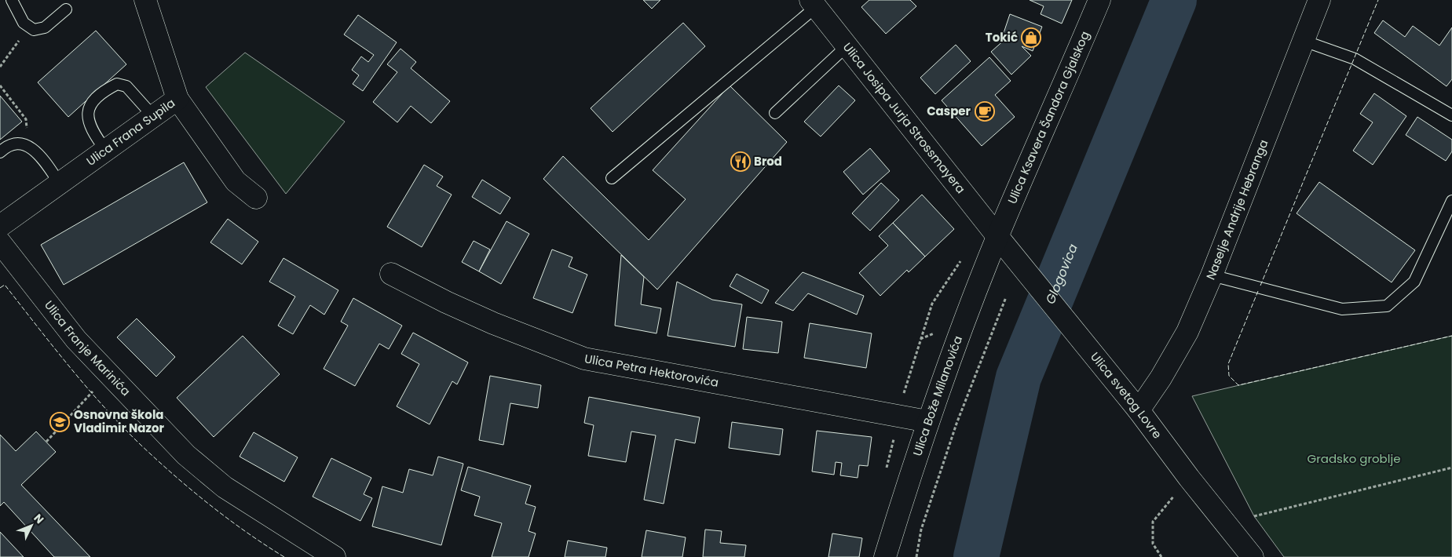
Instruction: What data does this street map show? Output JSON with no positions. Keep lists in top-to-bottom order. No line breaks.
{"streets":{"street":["Ulica Josipa Jurja Strossmayera","Ulica Ksavera Šandora Gjalskog","Ulica Frana Supila","Naselje Andrije Hebranga","Ulica Franje Marinića","Ulica Petra Hektorovića","Ulica Bože Milanovića","Ulica svetog Lovre"]},"crossings":[["Ulica Josipa Jurja Strossmayera","Ulica Ksavera Šandora Gjalskog"],["Ulica Josipa Jurja Strossmayera","Ulica Bože Milanovića"],["Ulica Josipa Jurja Strossmayera","Ulica svetog Lovre"],["Ulica Ksavera Šandora Gjalskog","Ulica Bože Milanovića"],["Ulica Ksavera Šandora Gjalskog","Ulica svetog Lovre"],["Naselje Andrije Hebranga","Ulica svetog Lovre"],["Ulica Petra Hektorovića","Ulica Bože Milanovića"],["Ulica Bože Milanovića","Ulica svetog Lovre"]],"water":["Glogovica"],"parks":["Gradsko groblje"],"places":{"shop":["Tokić"],"cafe":["Casper"],"restaurant":["Brod"],"school or university":["Osnovna škola Vladimir Nazor"]},"north":"top right"}
